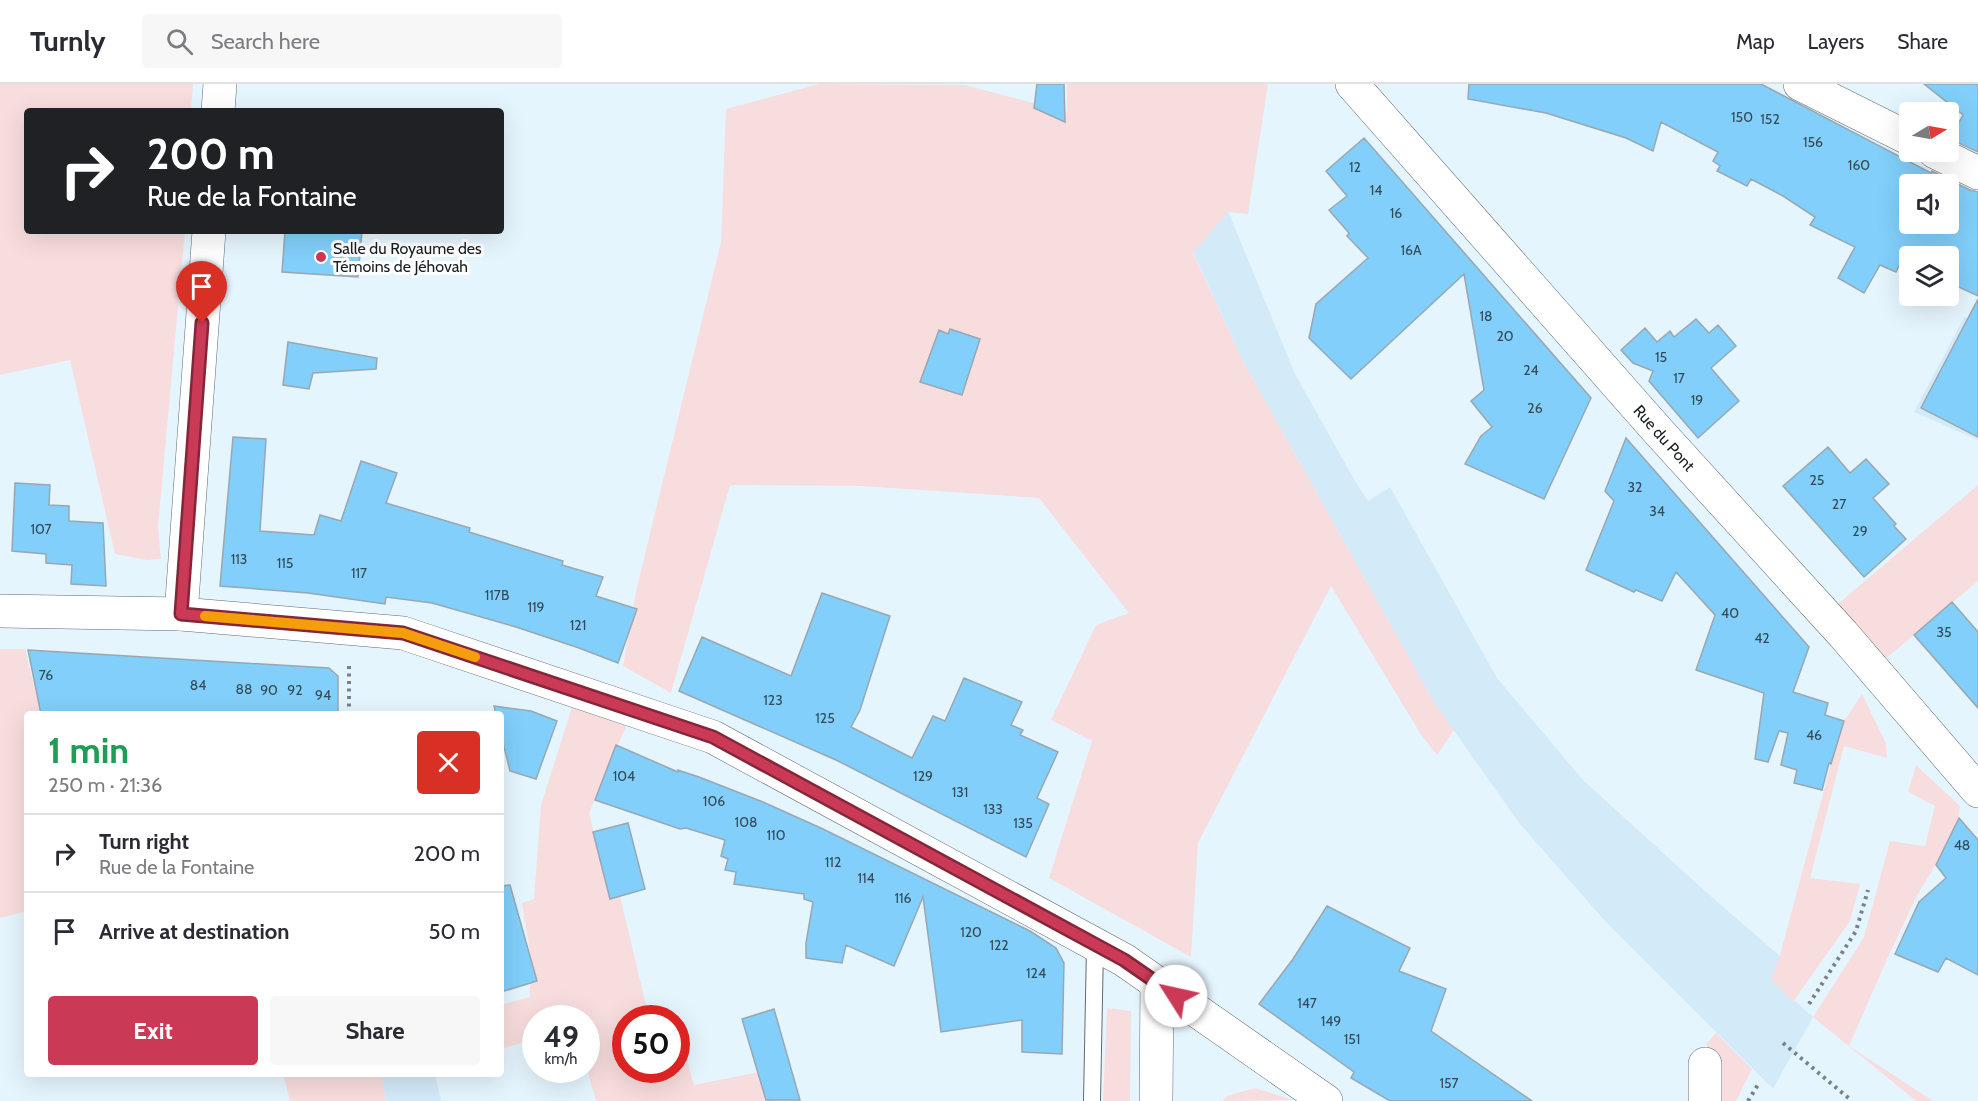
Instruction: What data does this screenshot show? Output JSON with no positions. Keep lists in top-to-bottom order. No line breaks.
{"streets":{"main road":["Rue du Pont"]},"places":["Salle du Royaume des Témoins de Jéhovah"],"house_numbers":["150","152","156","160","12","14","16","16A","18","20","15","24","17","19","26","25","32","27","34","107","29","113","115","117","117B","119","40","121","35","42","76","84","88","90","92","94","123","125","46","104","129","131","106","133","108","135","110","48","112","114","116","120","122","124","147","149","151","157"],"north":"right","page":{"header":"Turnly","search":"Search here","nav":["Map","Layers","Share"],"turn":["200 m","Rue de la Fontaine"],"heading":["1 min","250 m · 21:36"],"list":[{"name":"Turn right","note":"Rue de la Fontaine","value":"200 m"},{"name":"Arrive at destination","value":"50 m"}],"buttons":["Exit","Share"],"speed":"49 km/h","limit":"50"}}
